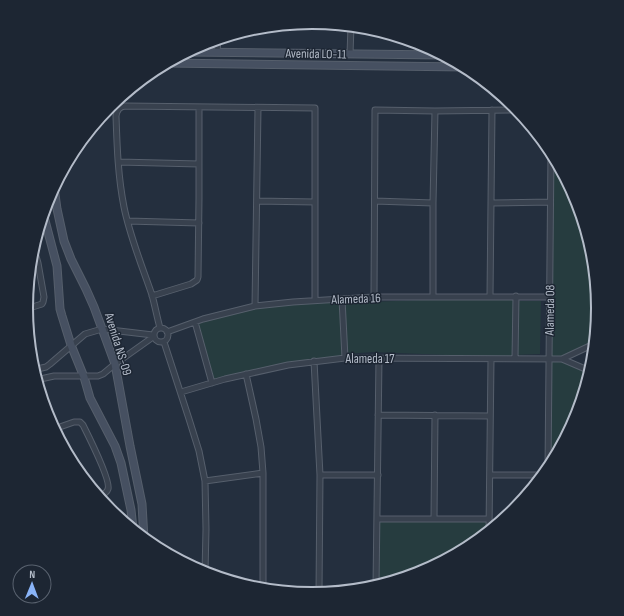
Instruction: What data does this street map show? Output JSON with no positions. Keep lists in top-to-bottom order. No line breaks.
{"streets":{"street":["Avenida LO-11","Alameda 16","Alameda 08","Avenida NS-09","Alameda 17"]},"crossings":[["Alameda 16","Alameda 08"],["Alameda 08","Alameda 17"]],"north":"top"}
